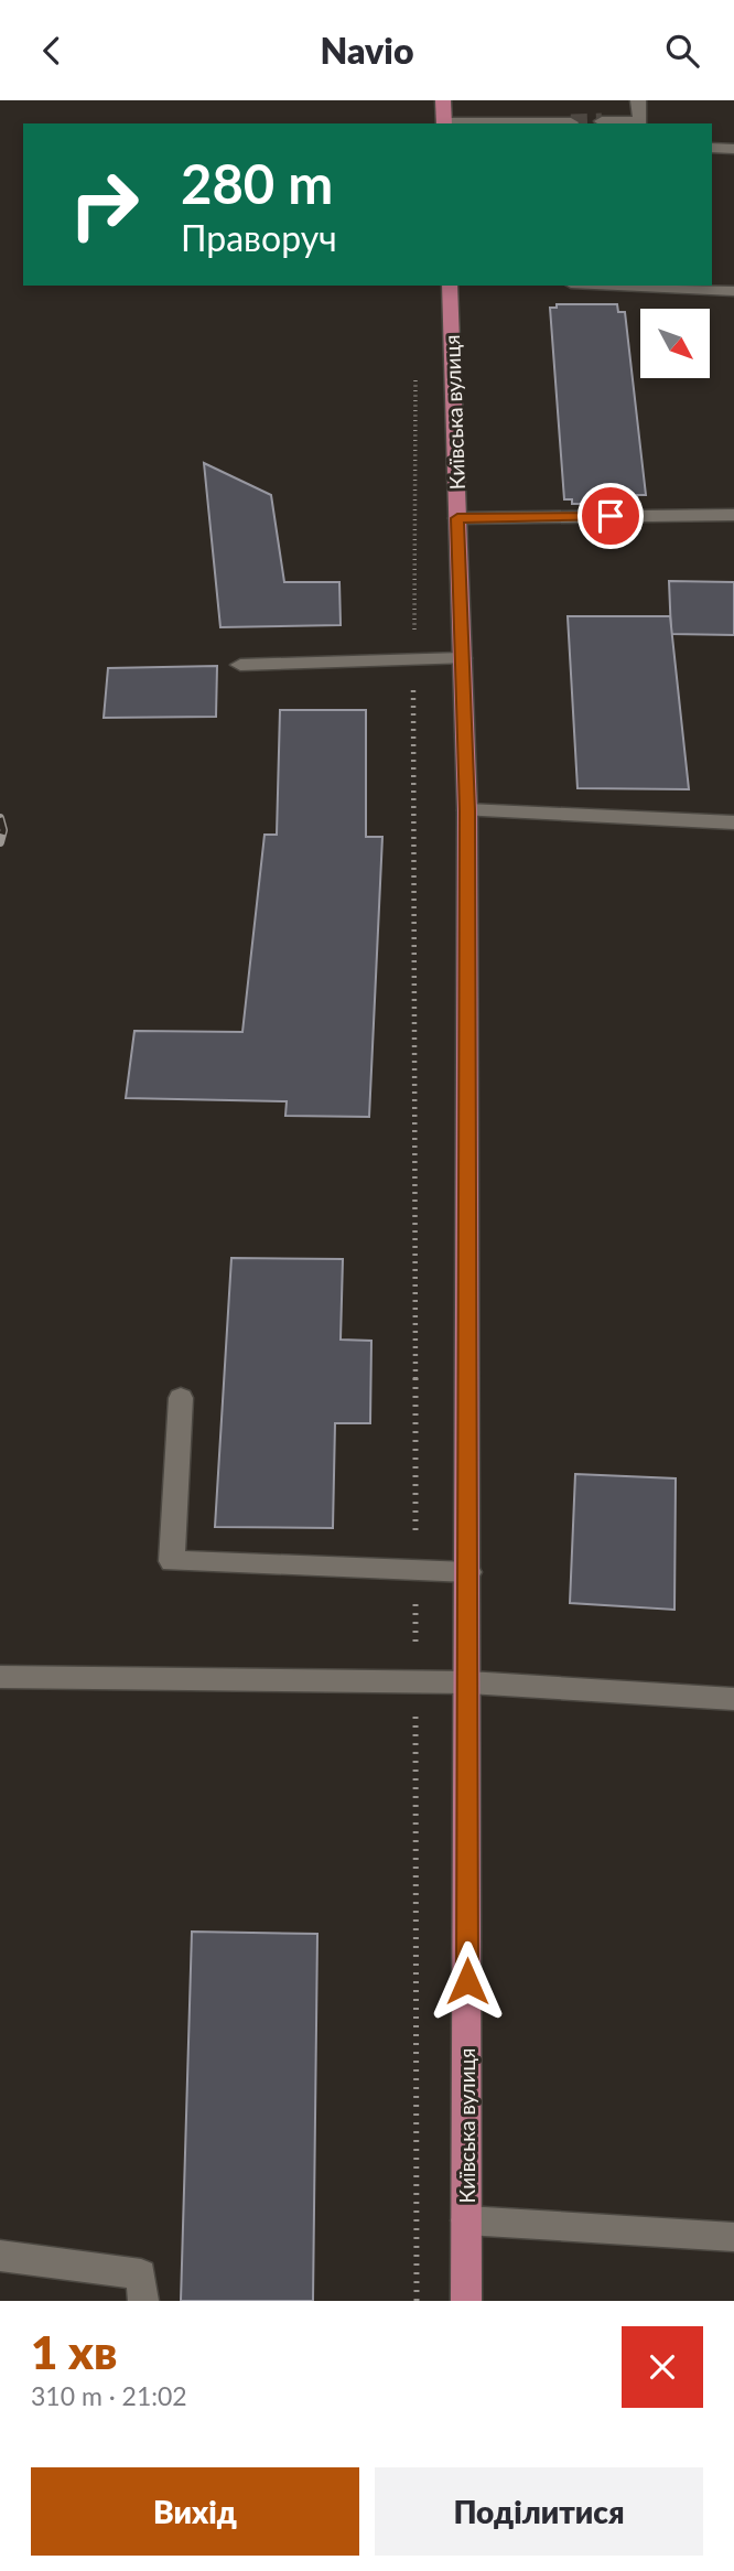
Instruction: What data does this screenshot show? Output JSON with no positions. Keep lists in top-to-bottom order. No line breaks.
{"streets":{"main road":["Київська вулиця"]},"north":"bottom right","page":{"header":"Navio","turn":["280 m","Праворуч"],"heading":["1 хв","310 m · 21:02"],"buttons":["Вихід","Поділитися"]}}
